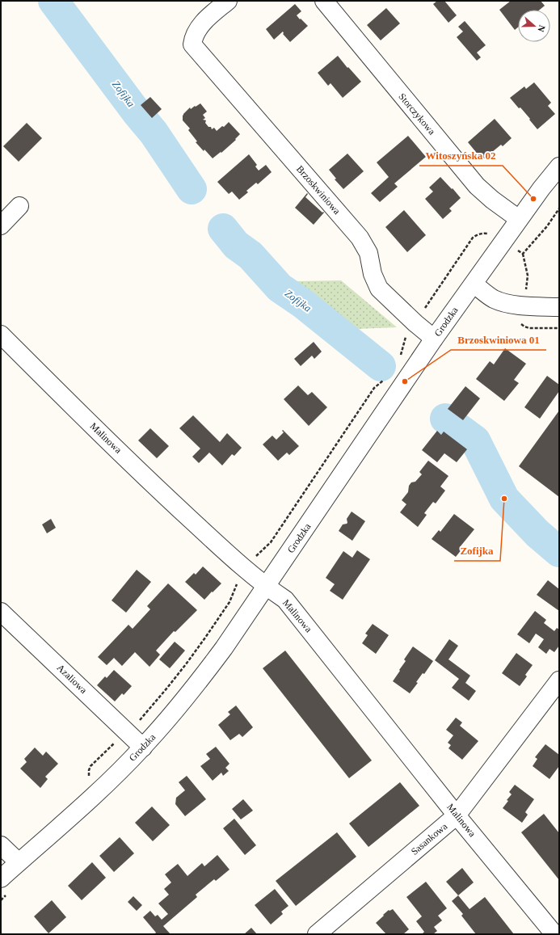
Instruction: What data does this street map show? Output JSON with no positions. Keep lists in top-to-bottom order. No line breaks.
{"streets":{"street":["Storczykowa","Brzoskwiniowa","Grodzka","Malinowa","Azaliowa","Sasankowa"]},"crossings":[["Storczykowa","Grodzka"],["Brzoskwiniowa","Grodzka"],["Grodzka","Malinowa"],["Grodzka","Azaliowa"],["Malinowa","Sasankowa"]],"water":["Zofijka"],"places":["Witoszyńska 02","Brzoskwiniowa 01","Zofijka"],"north":"right"}
